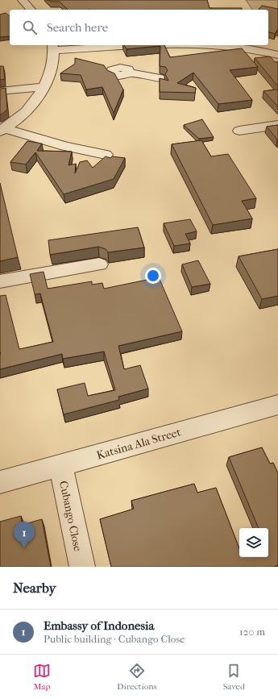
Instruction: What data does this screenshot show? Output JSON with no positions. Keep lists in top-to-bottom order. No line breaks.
{"streets":{"street":["Katsina Ala Street","Cubango Close"]},"crossings":[["Katsina Ala Street","Cubango Close"]],"page":{"search":"Search here","pins":"1","heading":"Nearby","list":[{"mark":"1","name":"Embassy of Indonesia","note":"Public building · Cubango Close","value":"120 m"}],"nav":["Map","Directions","Saved"]}}
